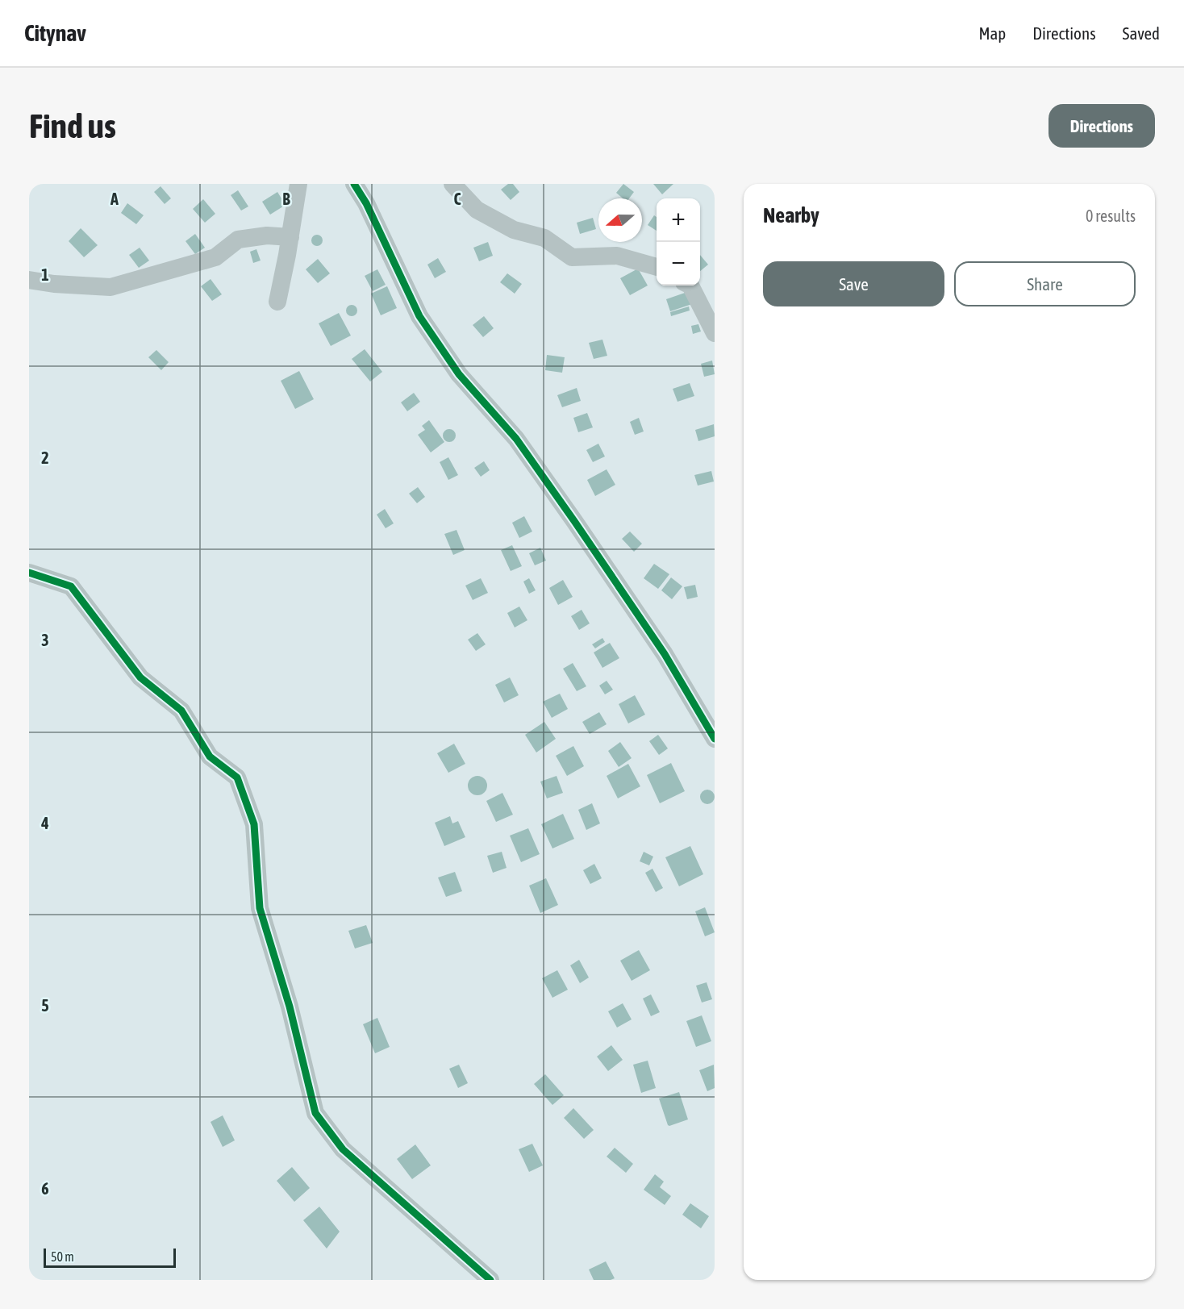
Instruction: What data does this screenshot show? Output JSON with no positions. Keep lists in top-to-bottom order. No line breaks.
{"scale_bar":"50 m","north":"left","page":{"header":"Citynav","nav":["Map","Directions","Saved"],"buttons":["Directions",["Save","Share"]],"title":"Find us","heading":["Nearby","0 results"],"map_buttons":["+","−"],"scale":"50 m"},"grid":{"columns":["A","B","C"],"rows":["1","2","3","4","5","6"]}}
